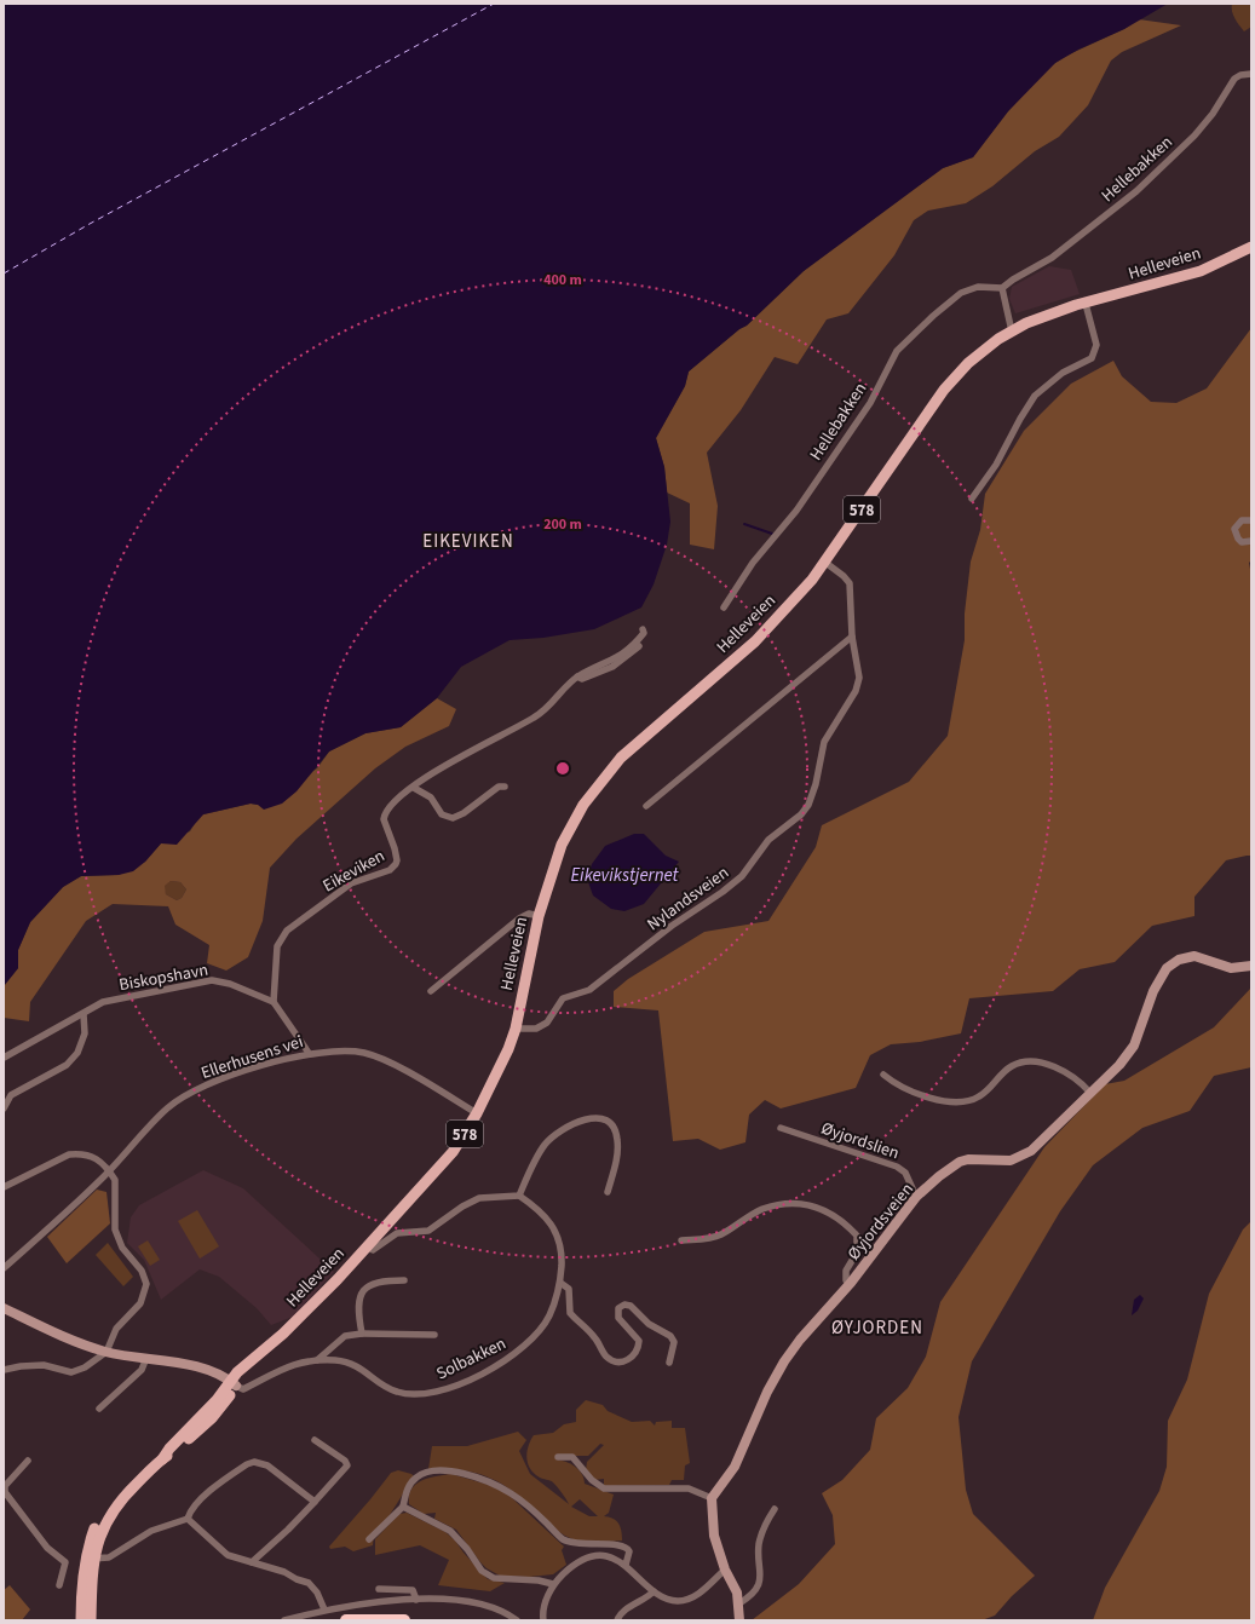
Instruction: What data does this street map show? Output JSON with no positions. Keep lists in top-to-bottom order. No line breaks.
{"streets":{"main road":["Helleveien","578"],"street":["Hellebakken","Eikeviken","Nylandsveien","Biskopshavn","Ellerhusens vei","Øyjordslien","Øyjordsveien","Solbakken"]},"crossings":[["Helleveien","Nylandsveien"],["Helleveien","Ellerhusens vei"],["Helleveien","Solbakken"],["Eikeviken","Biskopshavn"],["Øyjordslien","Øyjordsveien"]],"districts":["EIKEVIKEN","ØYJORDEN"],"water":["Eikevikstjernet"],"rings":["400 m","200 m"]}
